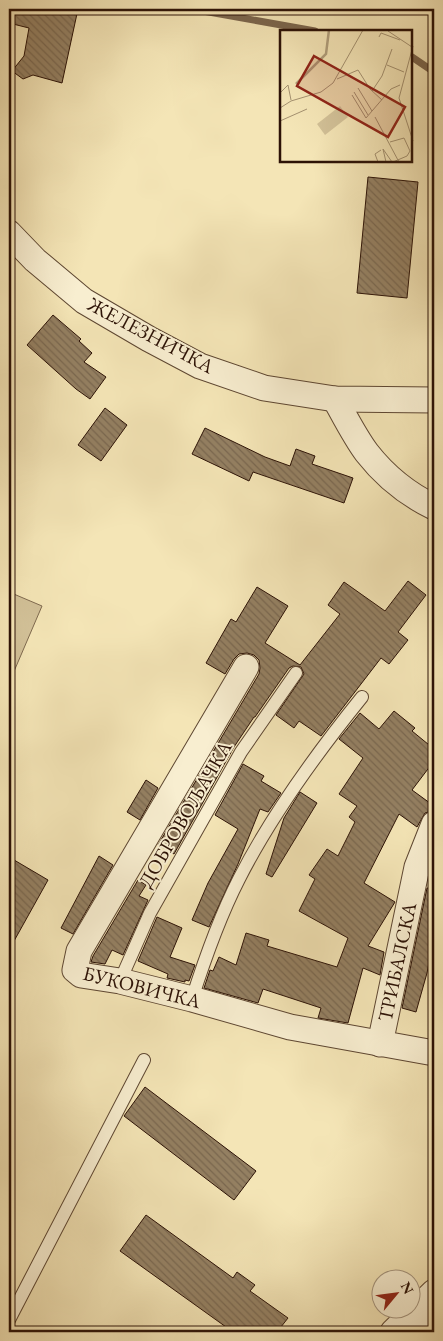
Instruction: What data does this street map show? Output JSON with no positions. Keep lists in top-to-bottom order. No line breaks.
{"streets":{"street":["ЖЕЛЕЗНИЧКА","ТРИБАЛСКА","БУКОВИЧКА"],"lane":["ДОБРОВОЉАЧКА"]},"crossings":[["ДОБРОВОЉАЧКА","БУКОВИЧКА"],["ТРИБАЛСКА","БУКОВИЧКА"]],"north":"top right"}
